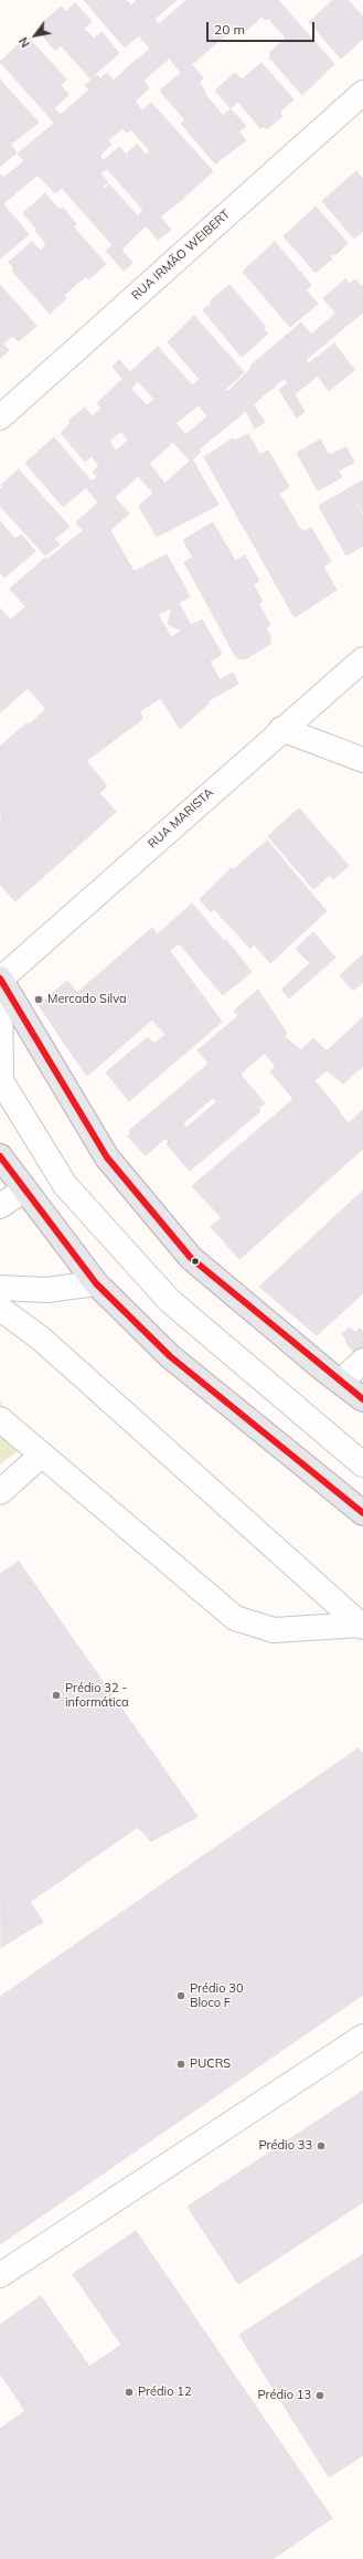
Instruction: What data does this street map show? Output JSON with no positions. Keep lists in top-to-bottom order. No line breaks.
{"streets":{"street":["RUA IRMÃO WEIBERT","RUA MARISTA"]},"places":["Mercado Silva","Prédio 32 - informática","Prédio 30 Bloco F","PUCRS","Prédio 33","Prédio 12","Prédio 13"],"scale_bar":"20 m","north":"bottom left"}
